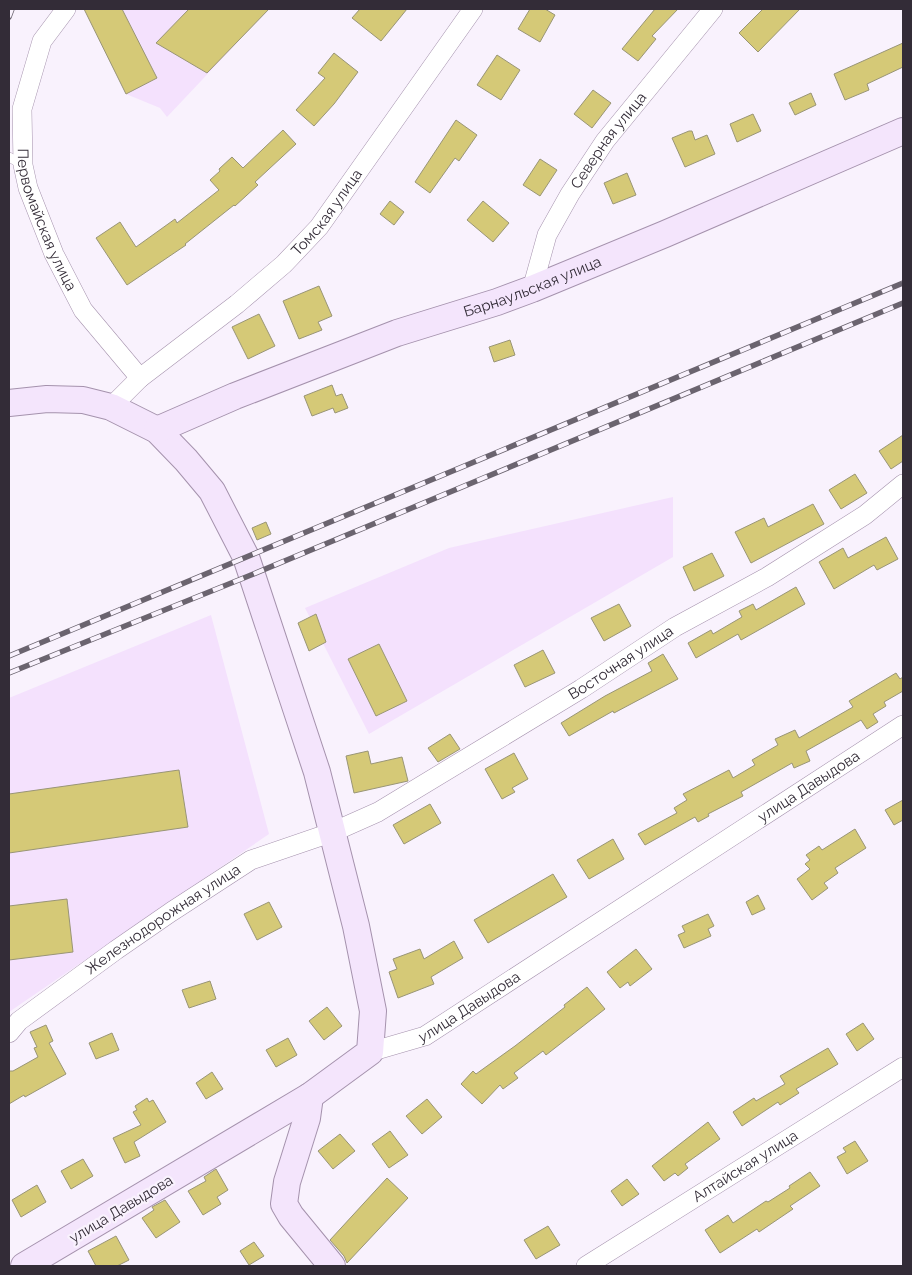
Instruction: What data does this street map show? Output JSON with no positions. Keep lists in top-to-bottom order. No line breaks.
{"streets":{"main road":["Барнаульская улица","улица Давыдова"],"street":["Северная улица","Томская улица","Первомайская улица","Восточная улица","Железнодорожная улица","Алтайская улица"]},"crossings":[["Северная улица","Барнаульская улица"],["Томская улица","Первомайская улица"],["Восточная улица","Железнодорожная улица"]]}
